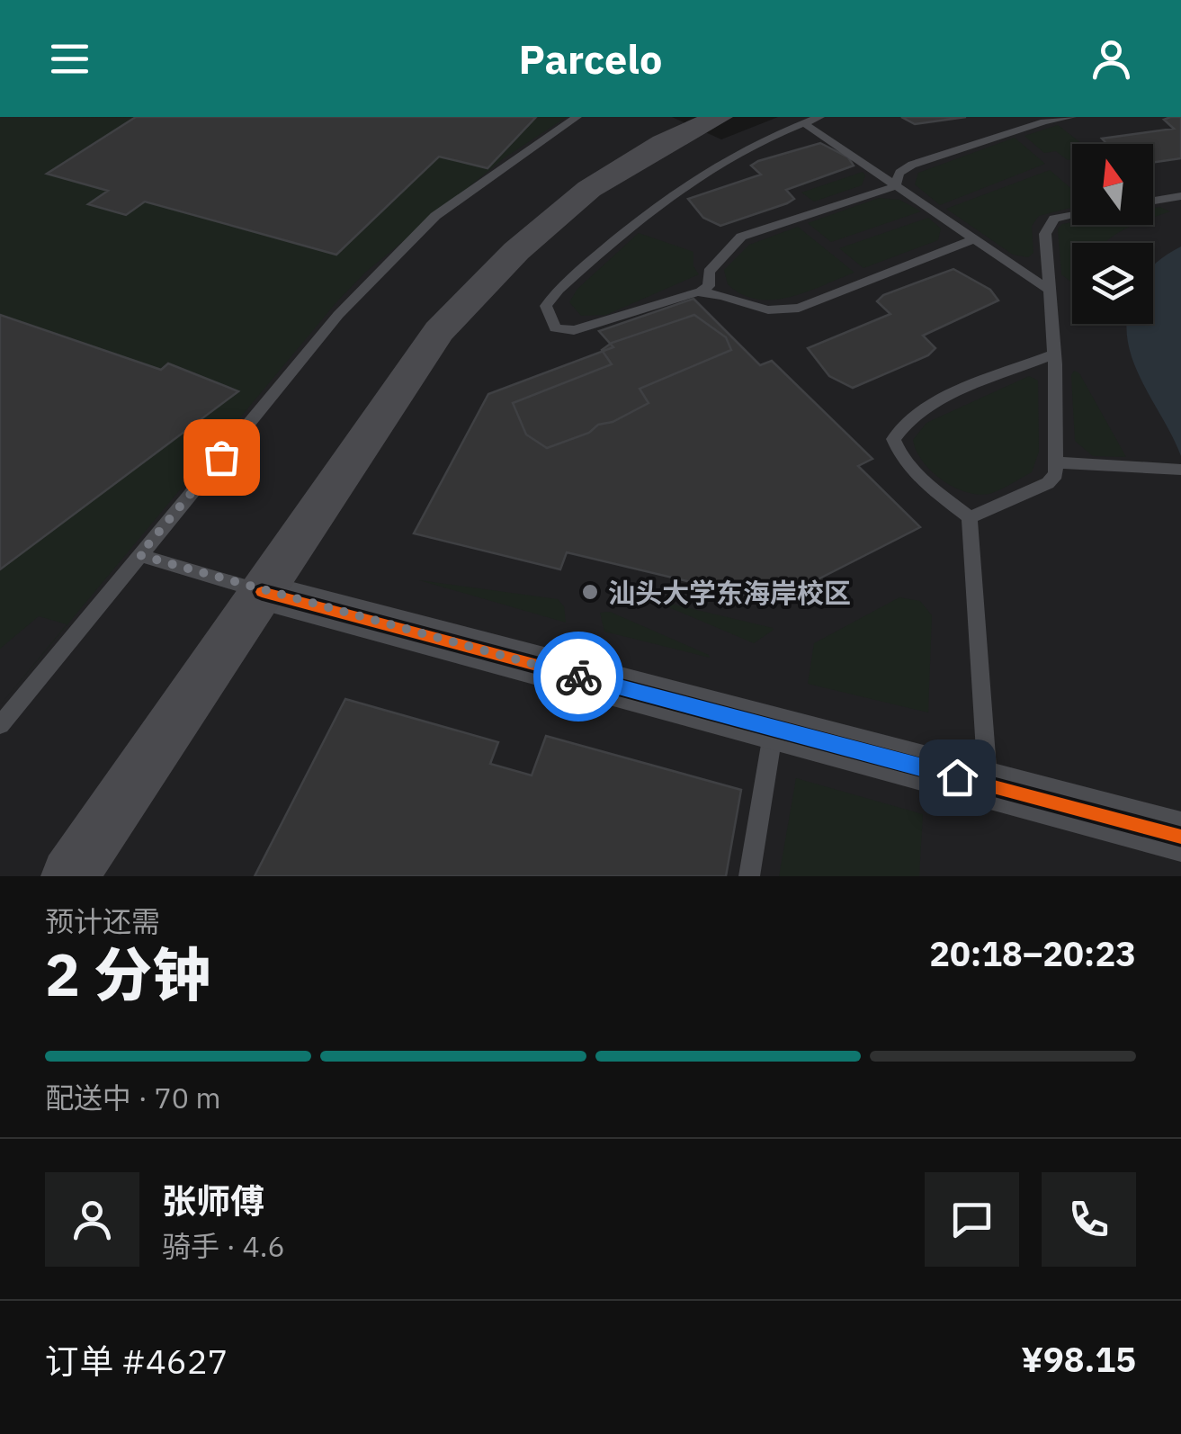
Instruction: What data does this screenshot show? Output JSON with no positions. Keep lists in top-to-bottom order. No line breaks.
{"places":["汕头大学东海岸校区"],"north":"top","page":{"header":"Parcelo","heading":["2 分钟","预计还需","20:18–20:23"],"panel":["张师傅","骑手 · 4.6","订单 #4627","¥98.15"],"bar":"配送中 · 70 m"}}
